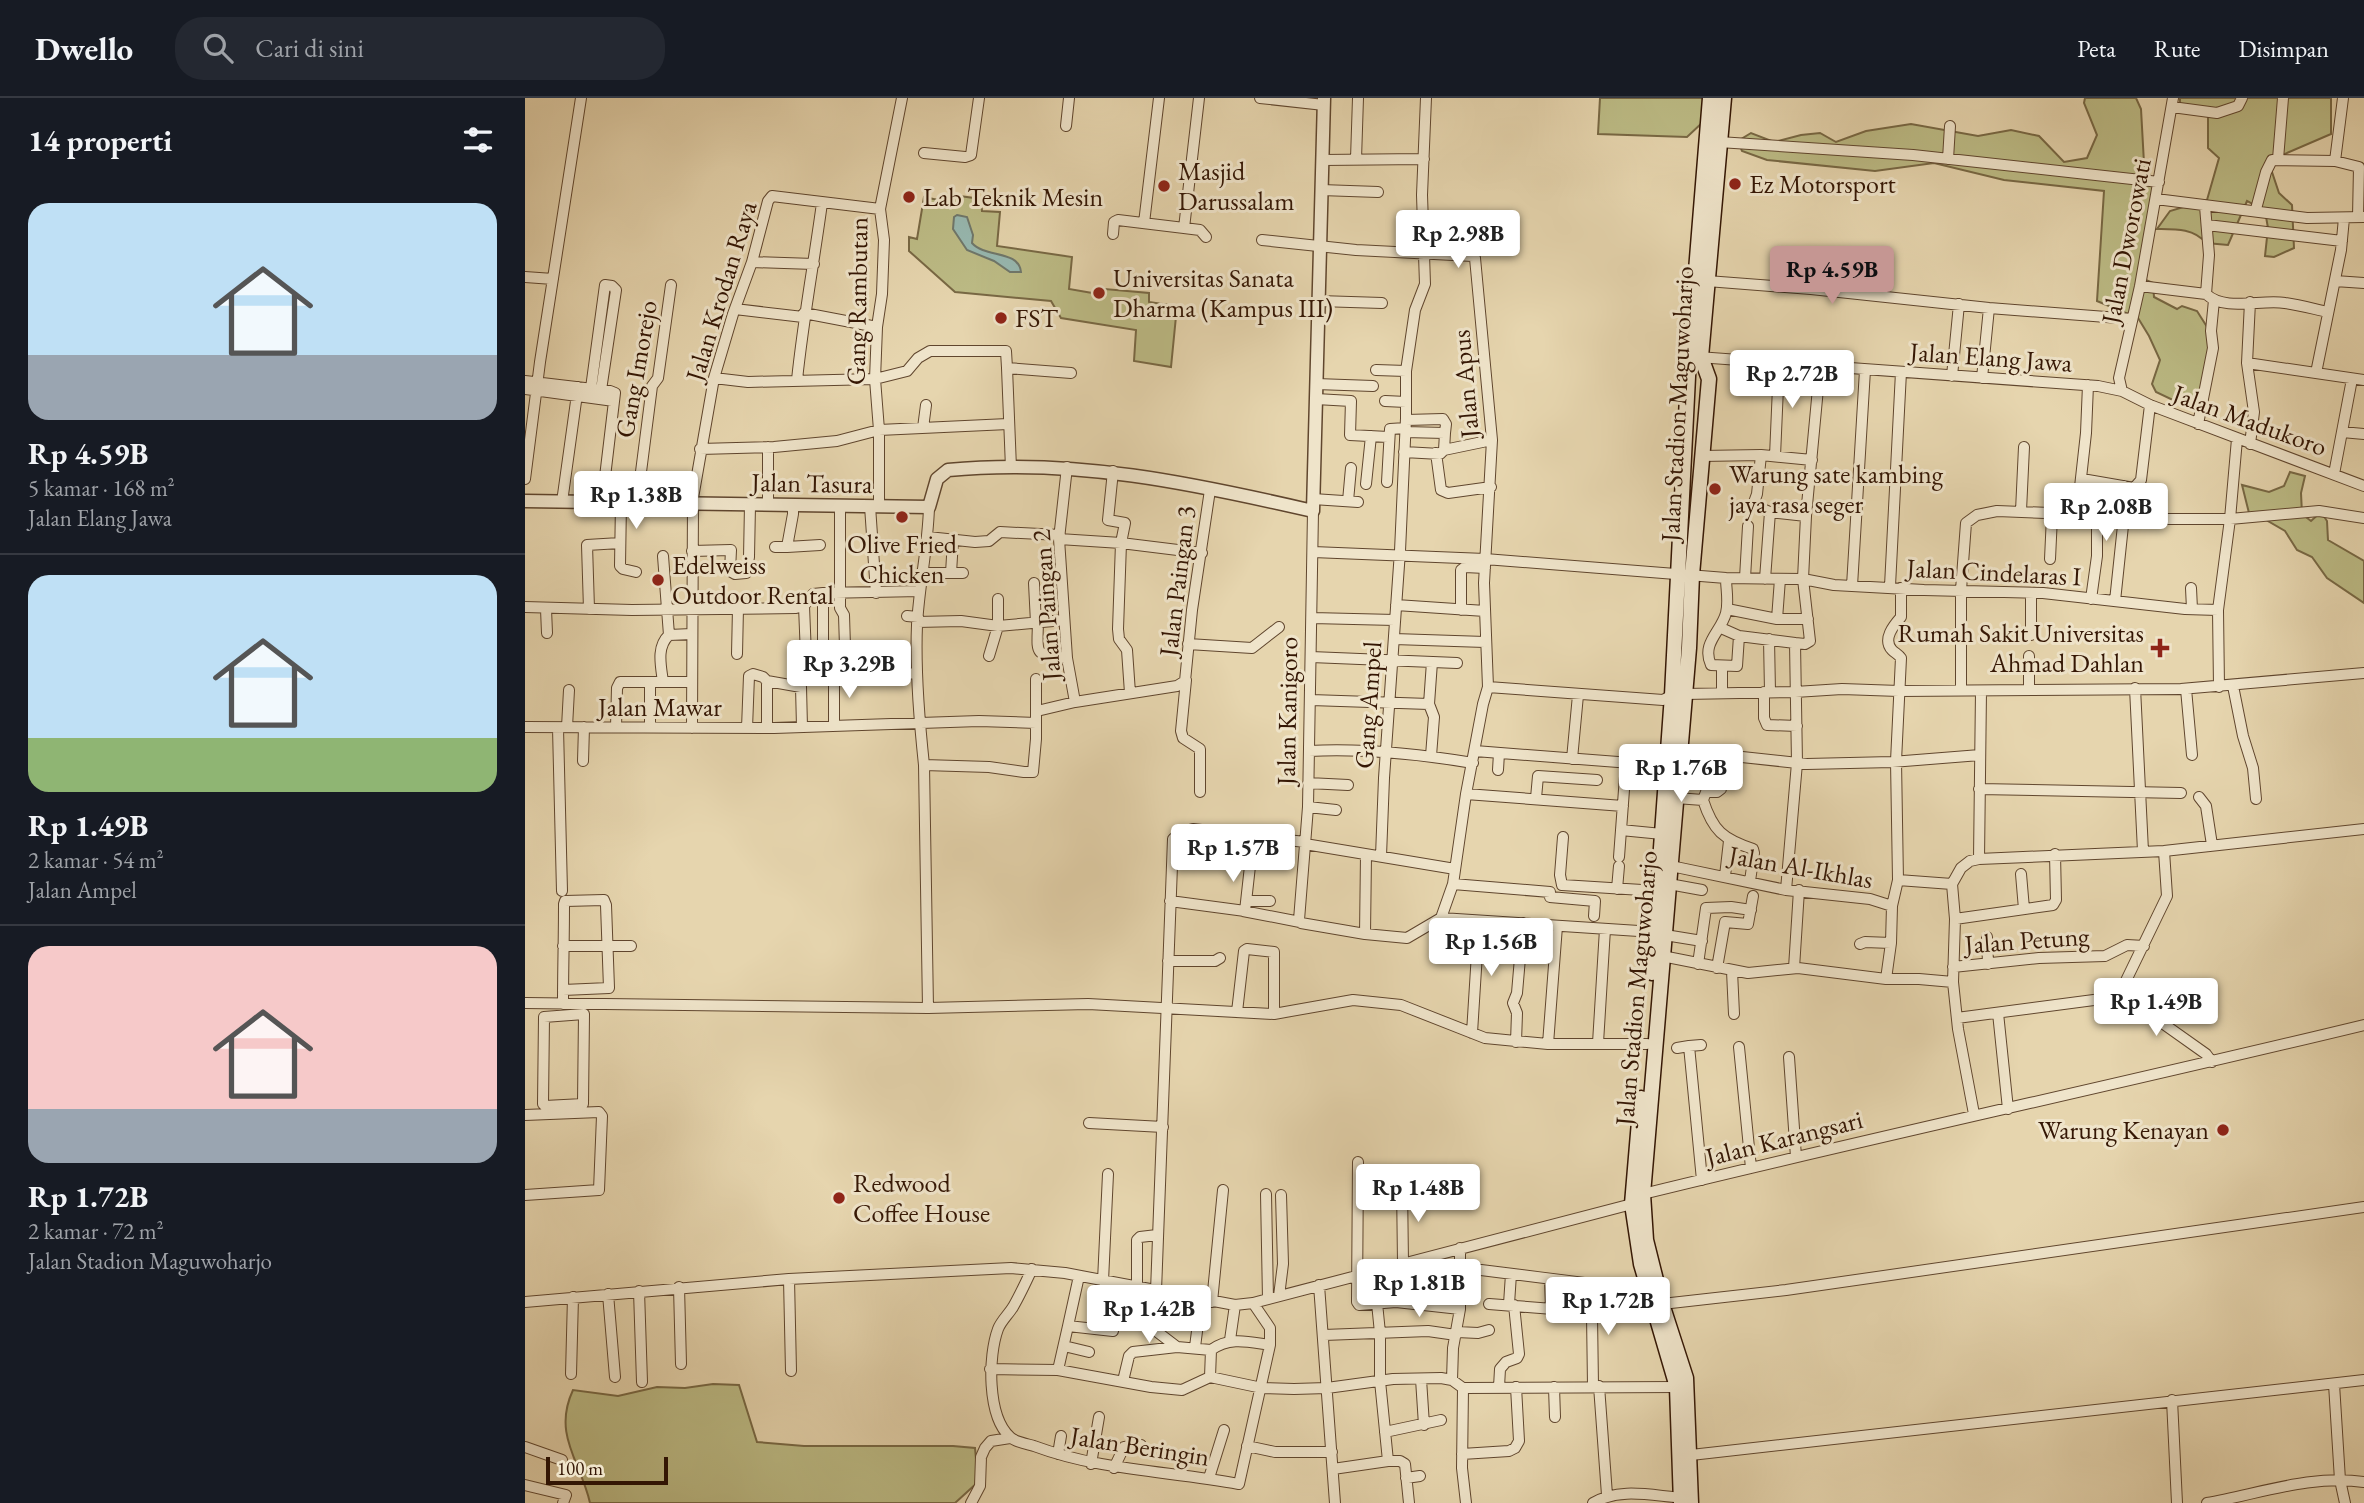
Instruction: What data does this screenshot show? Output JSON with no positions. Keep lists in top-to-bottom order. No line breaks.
{"streets":{"main road":["Jalan Stadion Maguwoharjo"],"street":["Jalan Dworowati","Jalan Krodan Raya","Gang Rambutan","Jalan Elang Jawa","Gang Imorejo","Jalan Apus","Jalan Madukoro","Jalan Tasura","Jalan Cindelaras I","Jalan Paingan 3","Jalan Paingan 2","Gang Ampel","Jalan Mawar","Jalan Kanigoro","Jalan Al-Ikhlas","Jalan Petung","Jalan Karangsari","Jalan Beringin"]},"crossings":[["Jalan Dworowati","Jalan Elang Jawa"],["Jalan Dworowati","Jalan Madukoro"],["Jalan Krodan Raya","Gang Rambutan"],["Jalan Krodan Raya","Jalan Tasura"],["Jalan Krodan Raya","Jalan Mawar"],["Gang Rambutan","Jalan Tasura"],["Jalan Elang Jawa","Jalan Stadion Maguwoharjo"],["Jalan Elang Jawa","Jalan Madukoro"],["Gang Imorejo","Jalan Tasura"],["Jalan Apus","Jalan Cindelaras I"],["Jalan Apus","Gang Ampel"],["Jalan Stadion Maguwoharjo","Jalan Cindelaras I"],["Jalan Stadion Maguwoharjo","Jalan Al-Ikhlas"],["Jalan Stadion Maguwoharjo","Jalan Karangsari"],["Jalan Cindelaras I","Gang Ampel"],["Jalan Cindelaras I","Jalan Kanigoro"]],"places":{"other":["Ez Motorsport","Masjid Darussalam","Lab Teknik Mesin","Universitas Sanata Dharma (Kampus III)","FST","Warung sate kambing jaya rasa seger","Olive Fried Chicken","Edelweiss Outdoor Rental","Warung Kenayan","Redwood Coffee House"],"health":["Rumah Sakit Universitas Ahmad Dahlan"]},"scale_bar":"100 m","page":{"header":"Dwello","search":"Cari di sini","nav":["Peta","Rute","Disimpan"],"heading":"14 properti","list":[{"name":"Rp 4.59B","note":"5 kamar · 168 m² · Jalan Elang Jawa"},{"name":"Rp 1.49B","note":"2 kamar · 54 m² · Jalan Ampel"},{"name":"Rp 1.72B","note":"2 kamar · 72 m² · Jalan Stadion Maguwoharjo"}],"price":["Rp 2.98B","Rp 4.59B","Rp 2.72B","Rp 1.38B","Rp 2.08B","Rp 3.29B","Rp 1.76B","Rp 1.57B","Rp 1.56B","Rp 1.49B","Rp 1.48B","Rp 1.81B","Rp 1.72B","Rp 1.42B"],"scale":"100 m"}}
